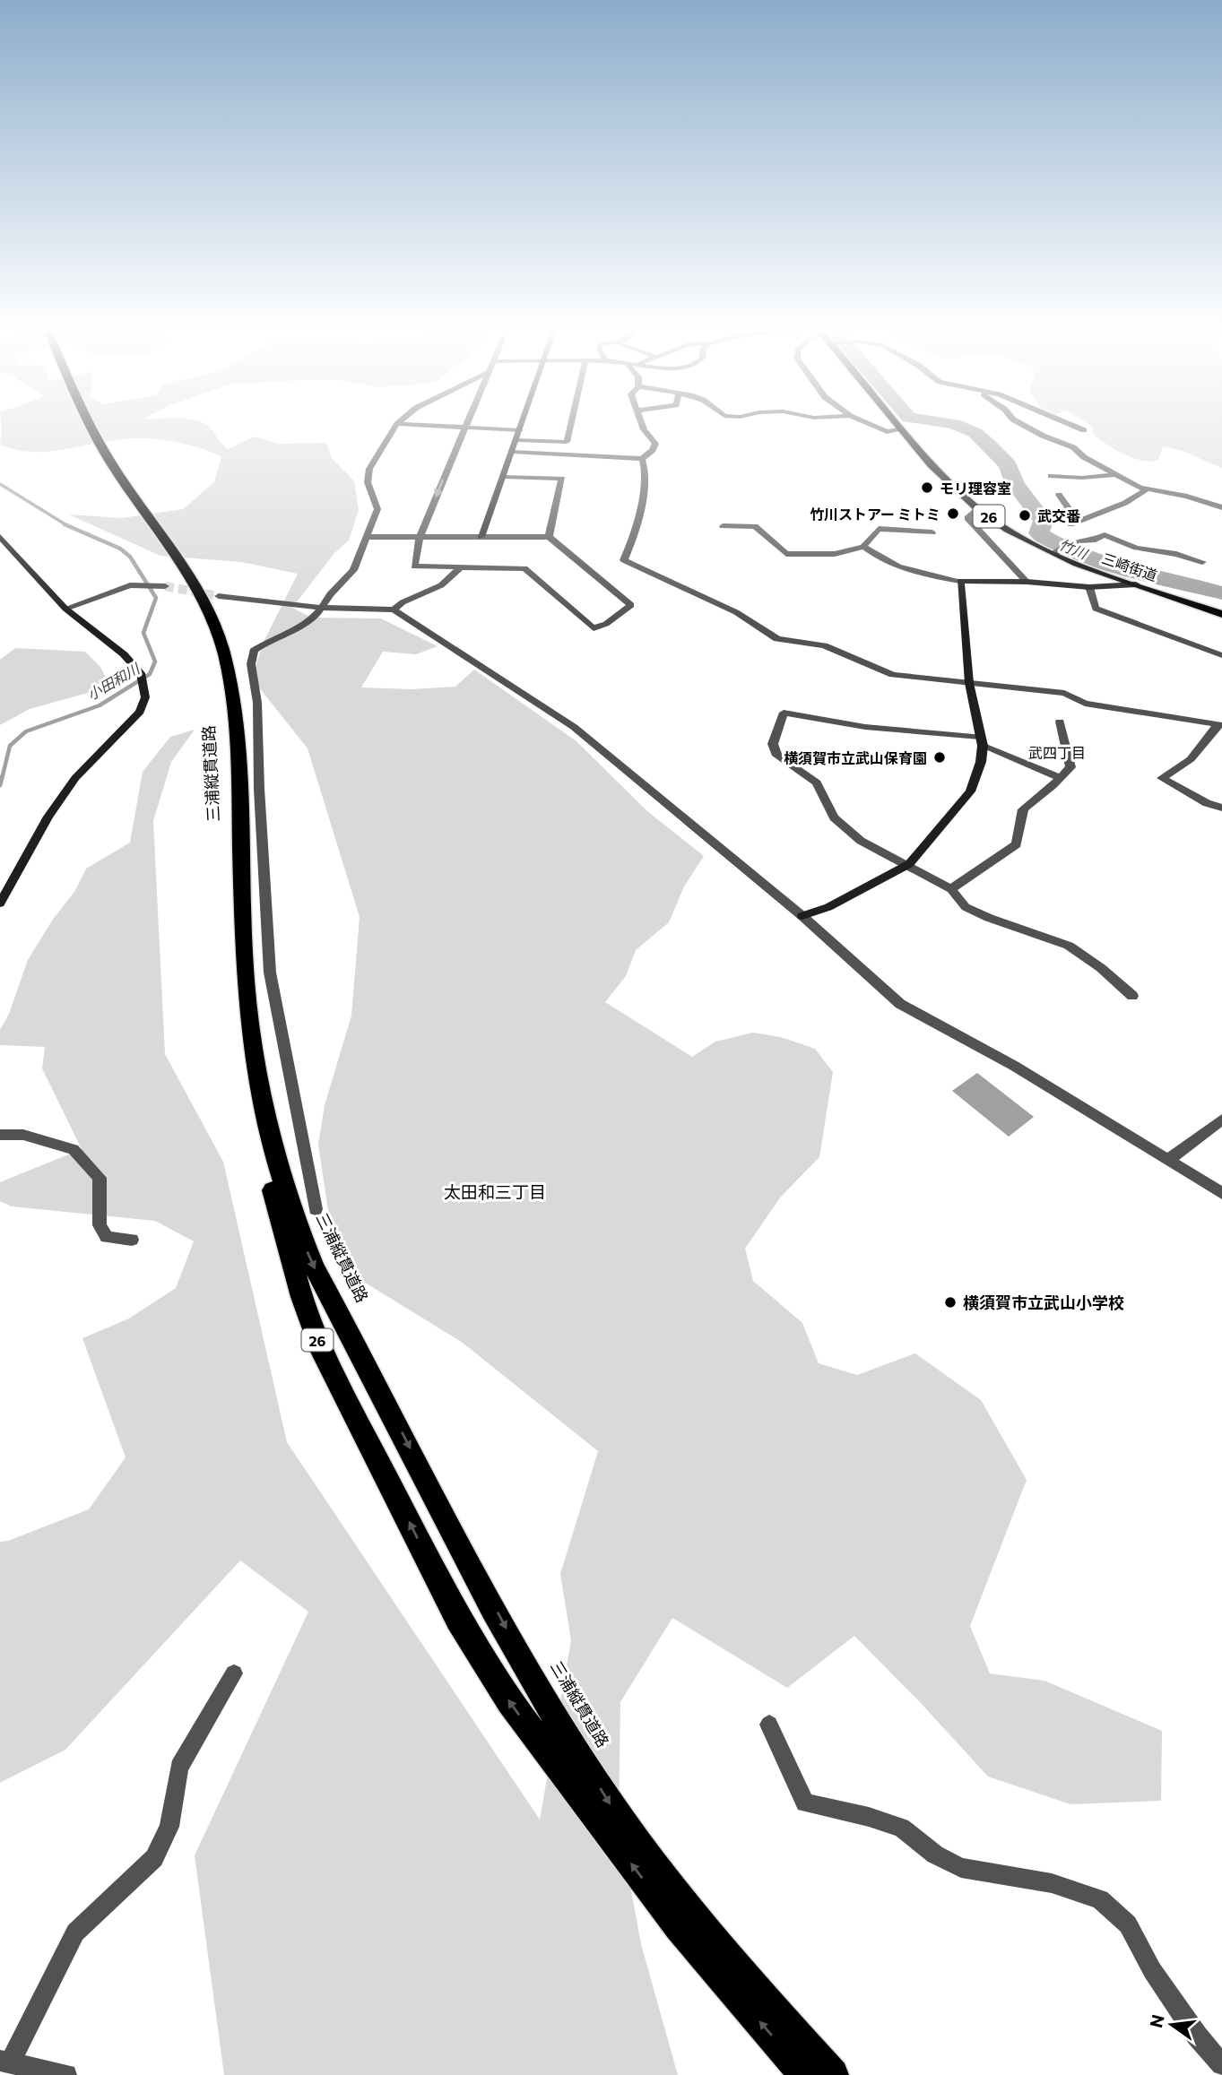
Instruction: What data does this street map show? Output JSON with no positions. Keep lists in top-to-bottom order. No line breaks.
{"streets":{"highway":["26","三浦縦貫道路"],"main road":["三崎街道"]},"districts":["武四丁目","太田和三丁目"],"water":["竹川","小田和川"],"places":["モリ理容室","竹川ストアー ミトミ","武交番","横須賀市立武山保育園","横須賀市立武山小学校"],"north":"left"}
